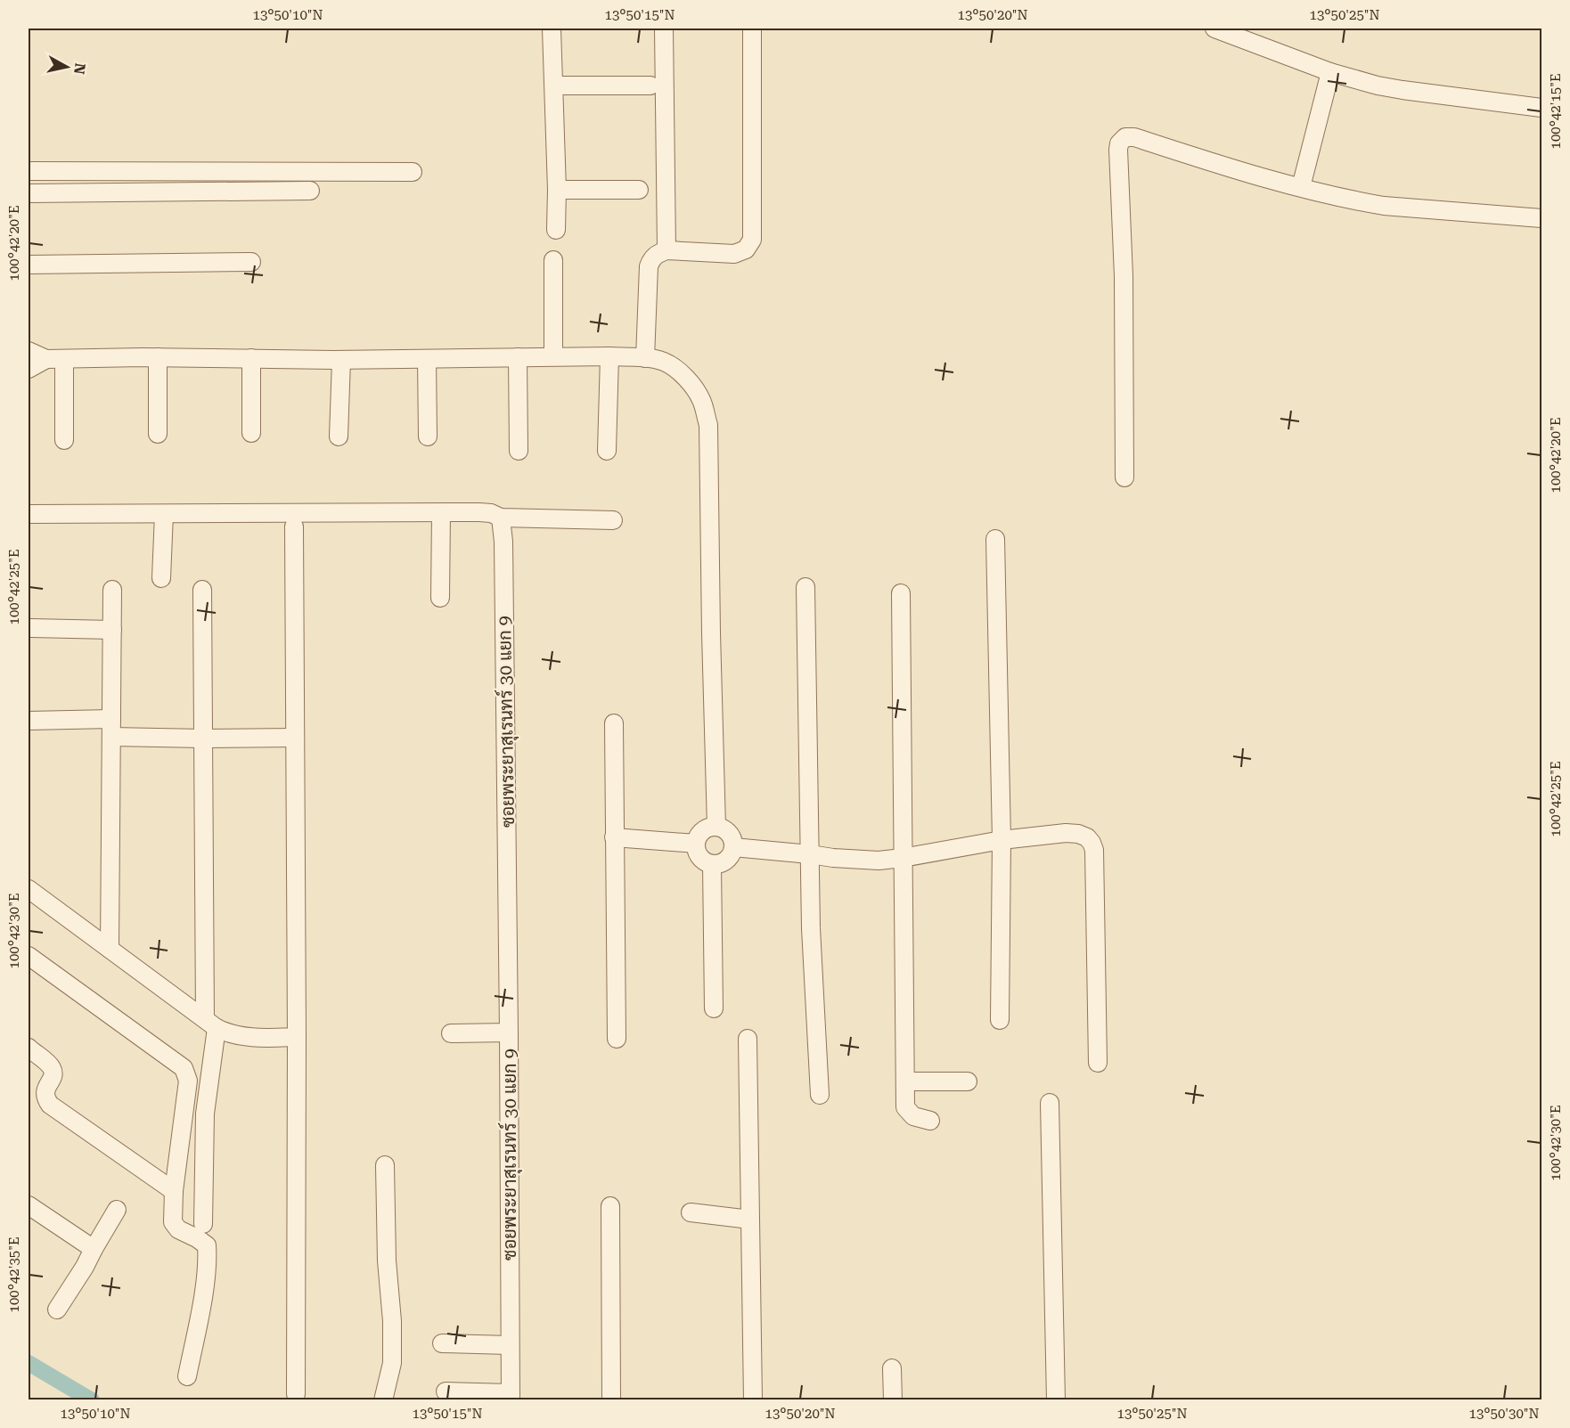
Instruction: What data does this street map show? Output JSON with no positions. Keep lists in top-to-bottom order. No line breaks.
{"streets":{"street":["ซอยพระยาสุเรนทร์ 30 แยก 9"]},"north":"right","coordinates":["13°50'10\"N","13°50'15\"N","13°50'20\"N","13°50'25\"N","100°42'15\"E","100°42'20\"E","100°42'25\"E","100°42'30\"E","100°42'35\"E","13°50'30\"N"]}
